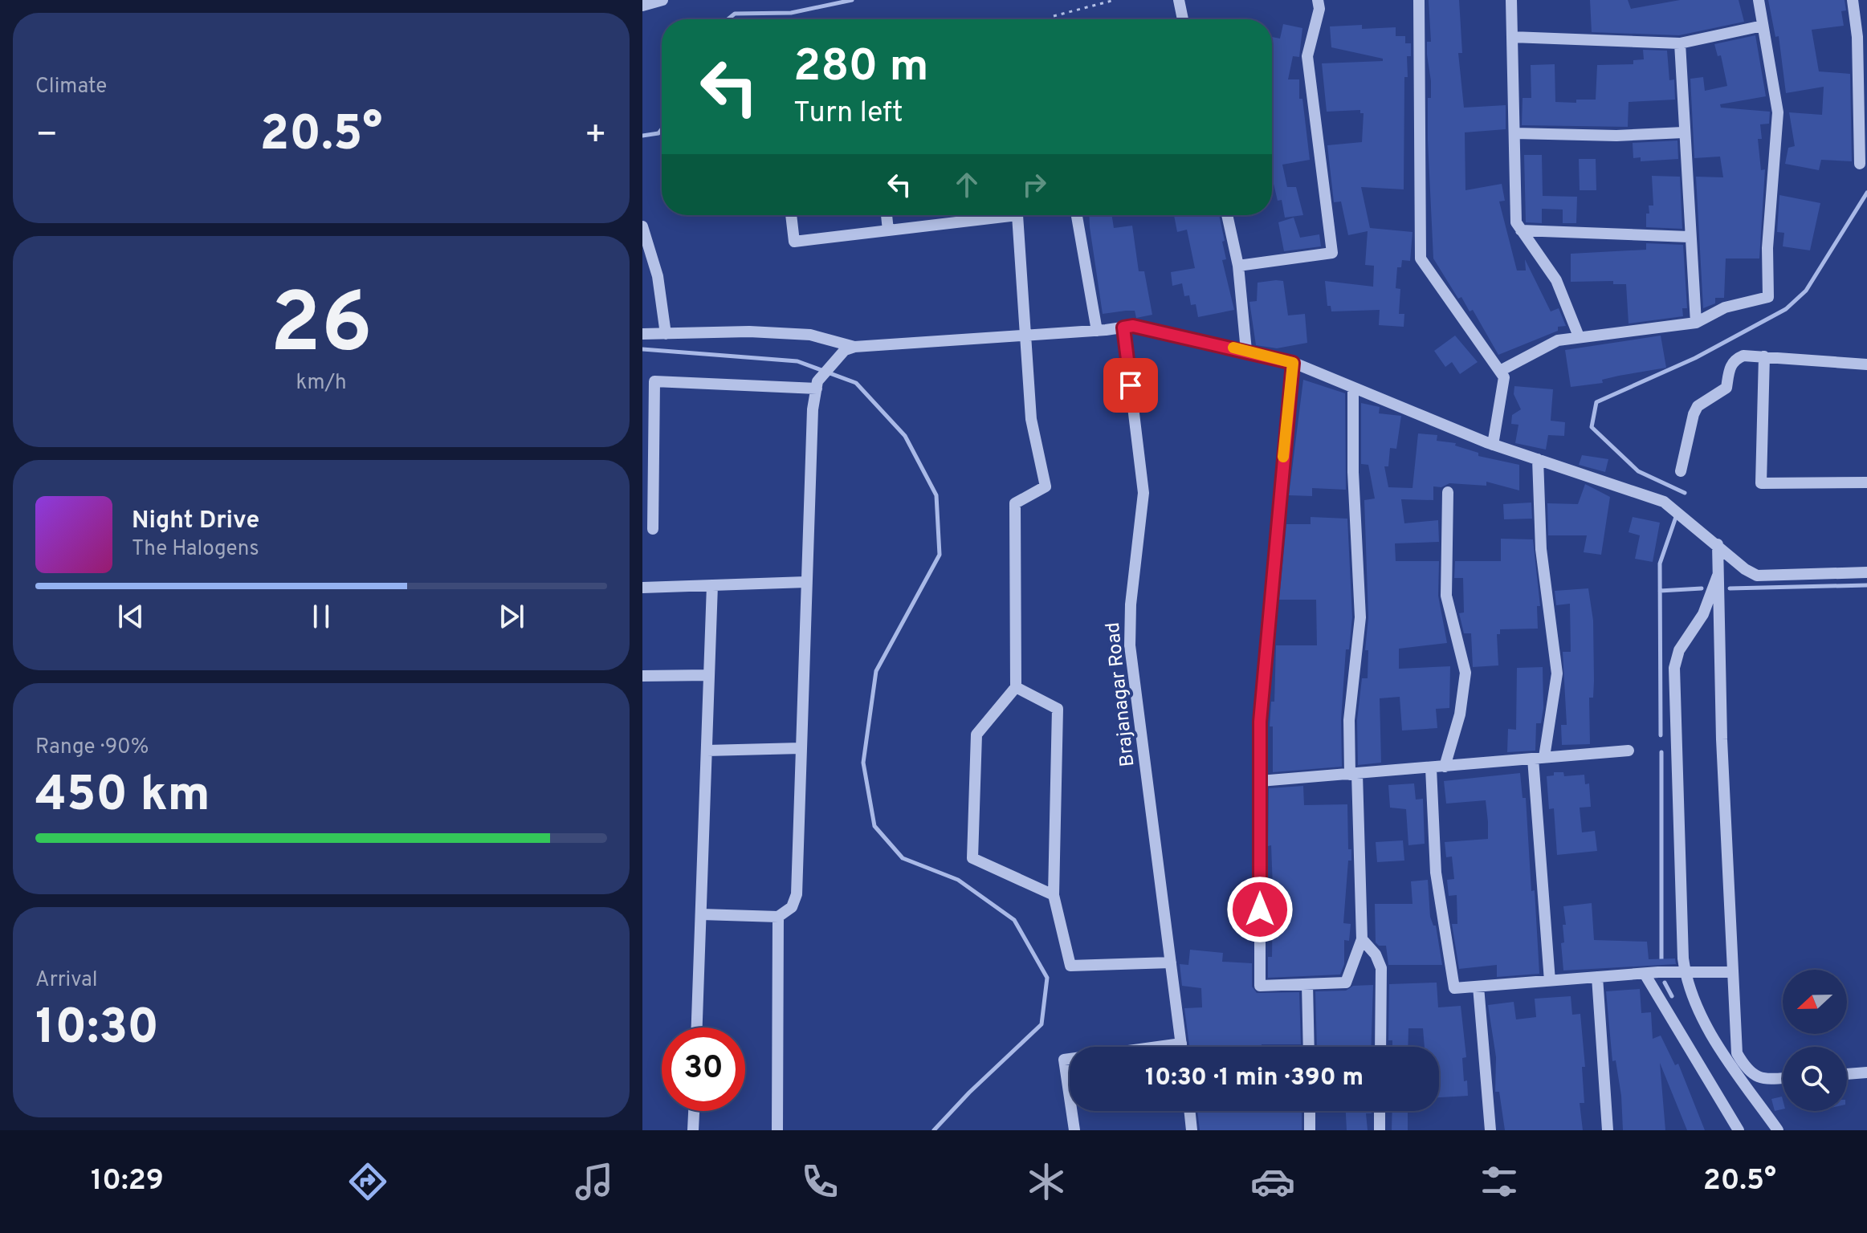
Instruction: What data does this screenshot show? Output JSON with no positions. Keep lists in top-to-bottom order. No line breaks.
{"streets":{"street":["Brajanagar Road"]},"north":"left","page":{"tile":["Climate",["26","km/h"],["Range · 90%","450 km"],["Arrival","10:30"]],"turn":["280 m","Turn left"],"heat":["−","20.5°","+"],"song":["Night Drive","The Halogens"],"limit":"30","trip":"10:30 · 1 min · 390 m","tabs":["10:29","20.5°"]}}
